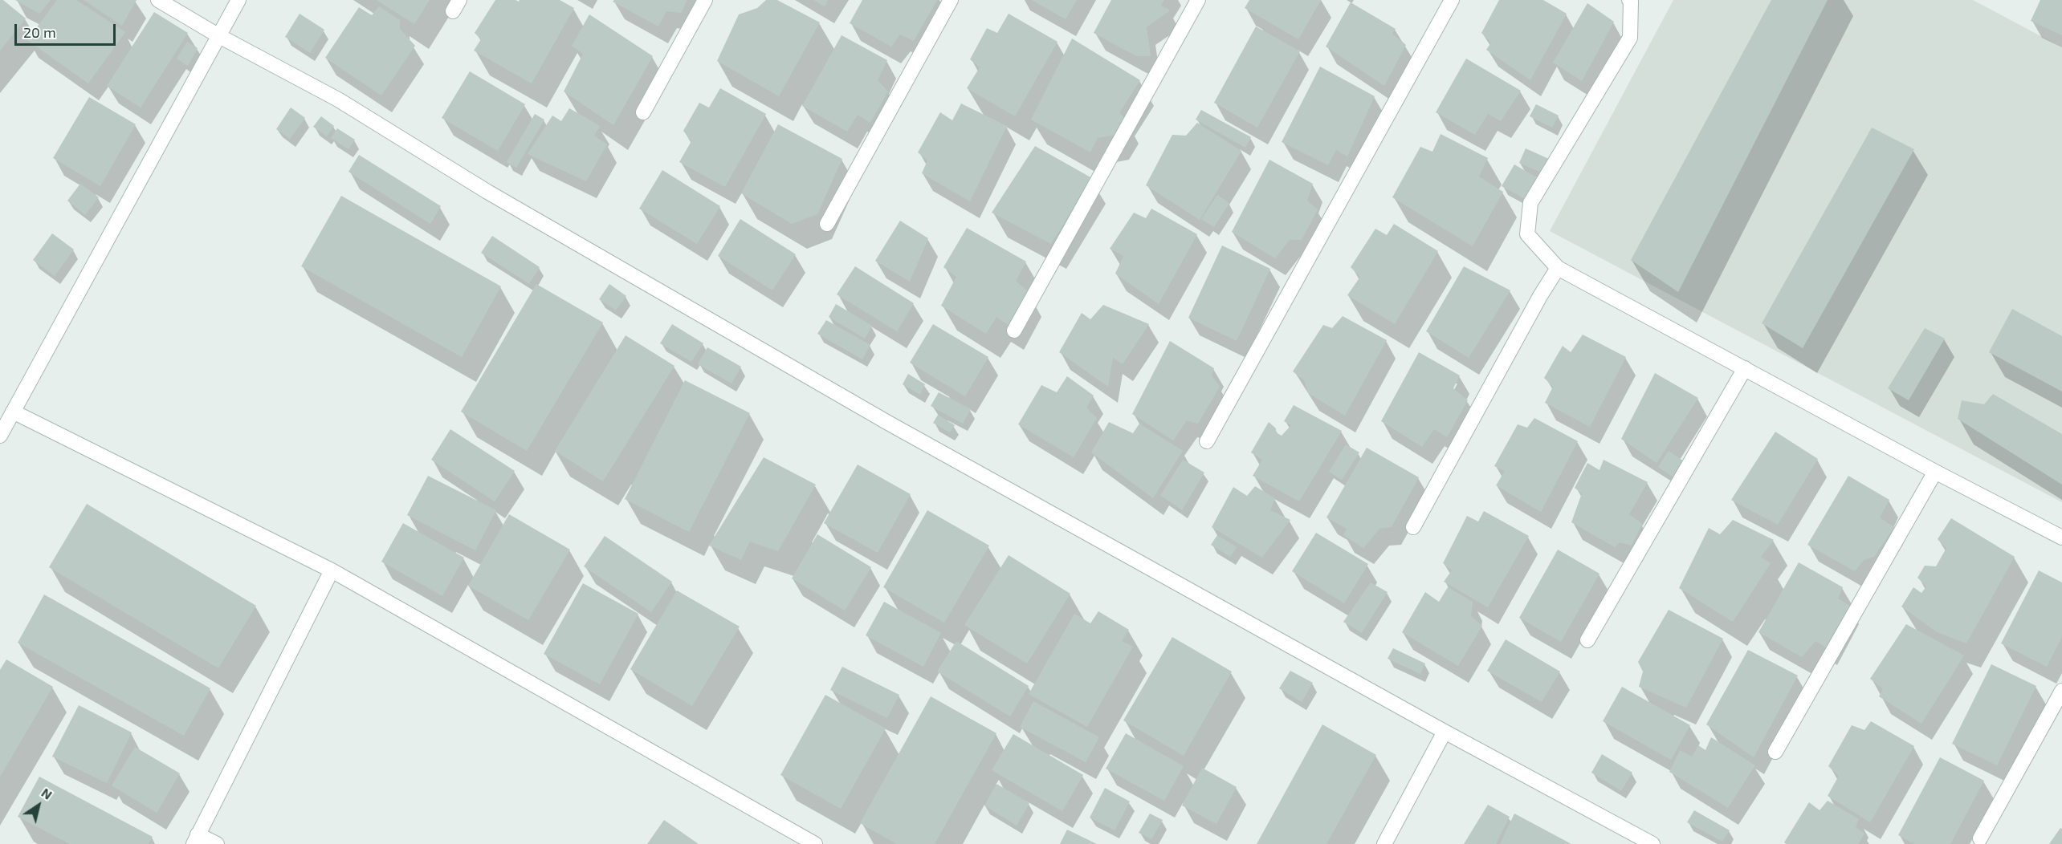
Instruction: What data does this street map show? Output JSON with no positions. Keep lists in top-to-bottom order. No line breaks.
{"scale_bar":"20 m","north":"top right"}
